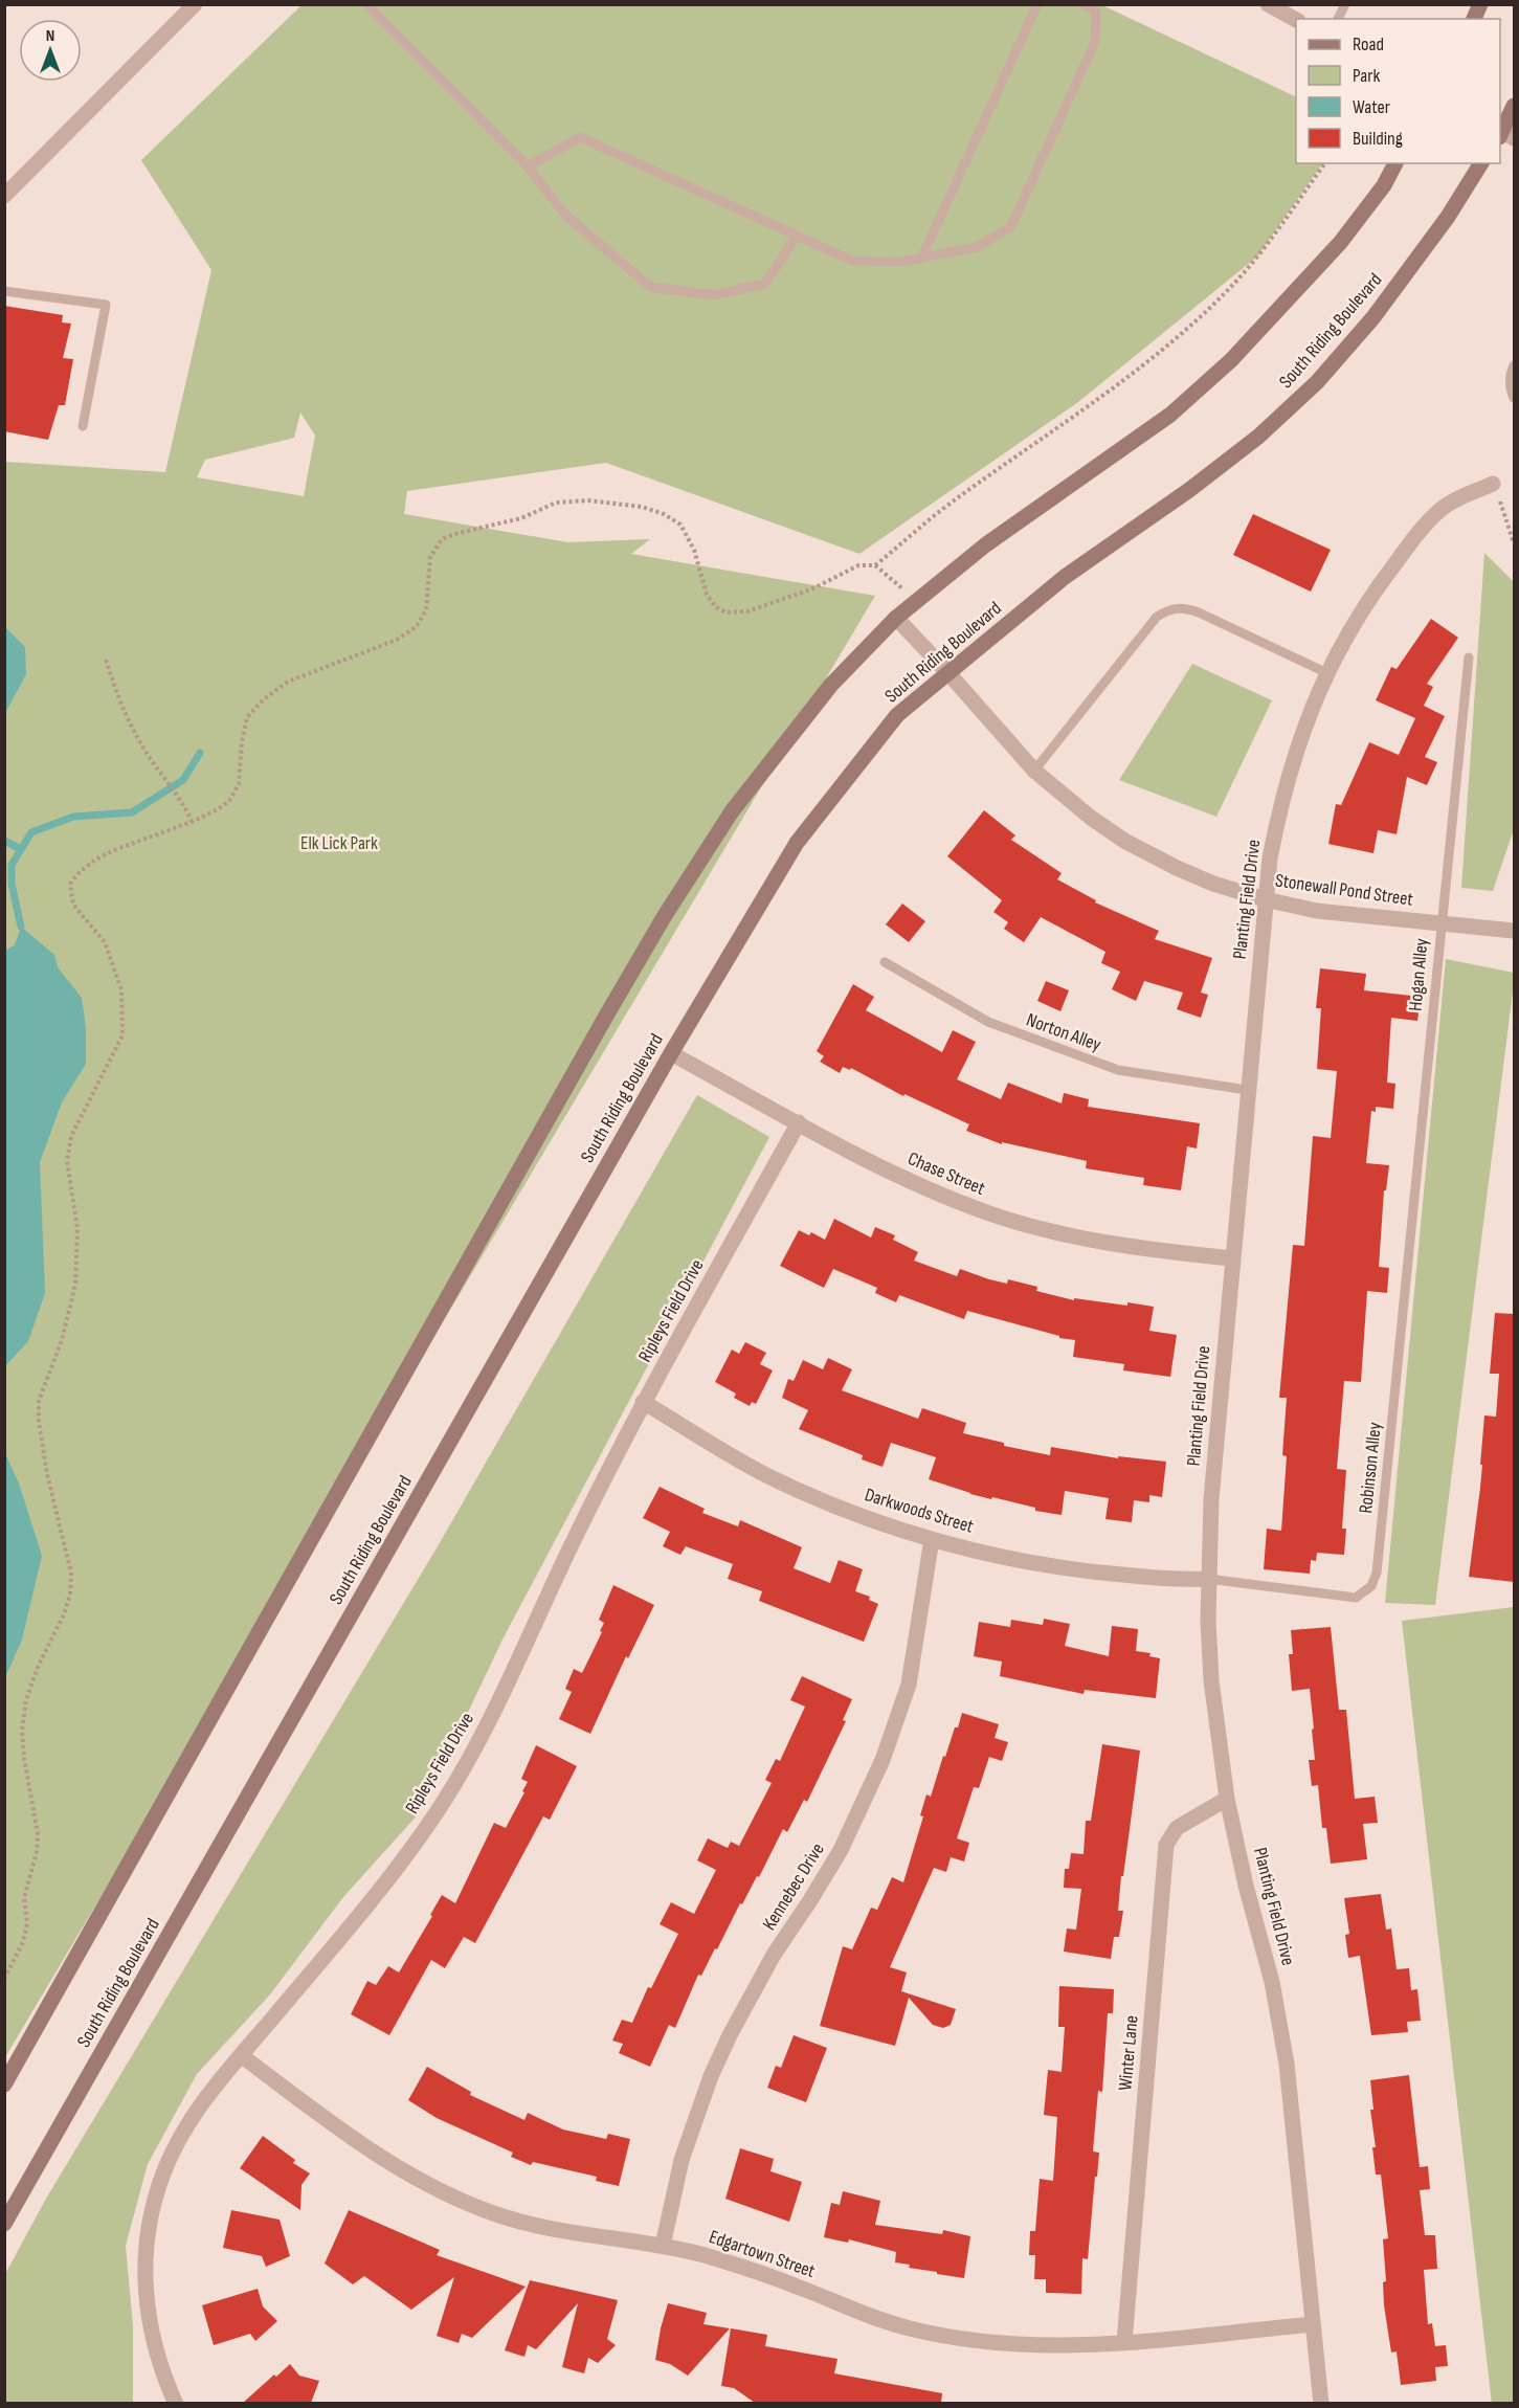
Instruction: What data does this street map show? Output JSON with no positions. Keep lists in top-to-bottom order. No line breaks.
{"streets":{"street":["South Riding Boulevard","Stonewall Pond Street","Planting Field Drive","Chase Street","Ripleys Field Drive","Darkwoods Street","Kennebec Drive","Winter Lane","Edgartown Street"],"lane":["Hogan Alley","Norton Alley","Robinson Alley"]},"crossings":[["South Riding Boulevard","Stonewall Pond Street"],["South Riding Boulevard","Chase Street"],["Stonewall Pond Street","Planting Field Drive"],["Stonewall Pond Street","Hogan Alley"],["Planting Field Drive","Norton Alley"],["Planting Field Drive","Chase Street"],["Planting Field Drive","Robinson Alley"],["Planting Field Drive","Darkwoods Street"],["Planting Field Drive","Winter Lane"],["Planting Field Drive","Edgartown Street"],["Hogan Alley","Robinson Alley"],["Chase Street","Ripleys Field Drive"],["Ripleys Field Drive","Darkwoods Street"],["Ripleys Field Drive","Edgartown Street"],["Robinson Alley","Darkwoods Street"],["Darkwoods Street","Kennebec Drive"],["Kennebec Drive","Edgartown Street"],["Winter Lane","Edgartown Street"]],"parks":["Elk Lick Park"],"legend":["Road","Park","Water","Building"],"north":"top"}
